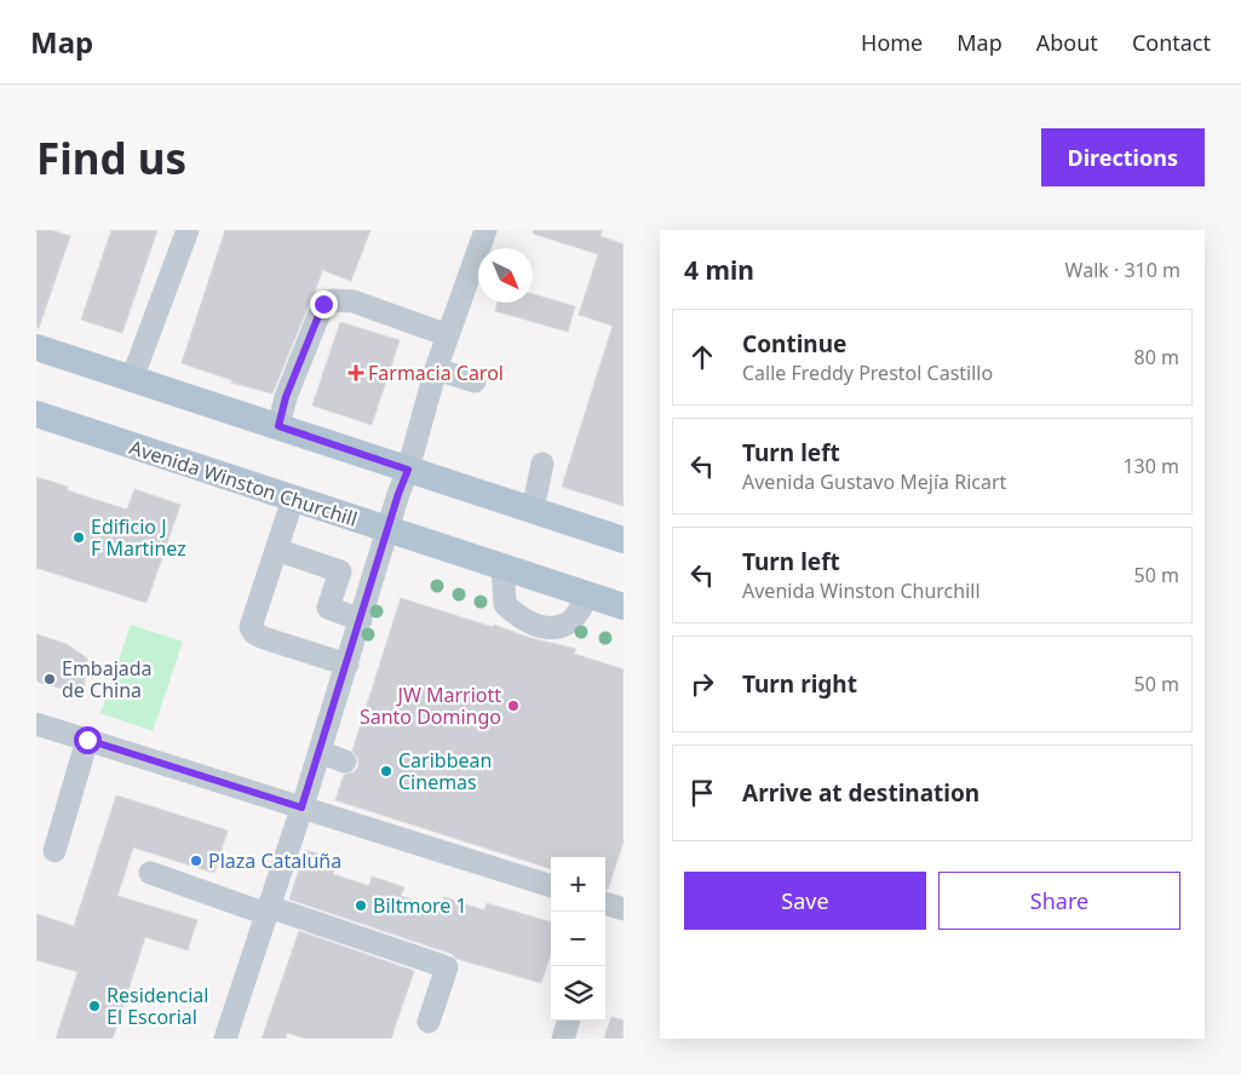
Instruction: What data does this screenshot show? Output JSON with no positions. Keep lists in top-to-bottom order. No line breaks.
{"streets":{"main road":["Avenida Winston Churchill"]},"places":{"health":["Farmacia Carol"],"other":["Edificio J F Martinez","Embajada de China","JW Marriott Santo Domingo","Caribbean Cinemas","Plaza Cataluña","Biltmore 1","Residencial El Escorial"]},"north":"bottom right","page":{"header":"Map","nav":["Home","Map","About","Contact"],"buttons":["Directions",["Save","Share"]],"title":"Find us","heading":["4 min","Walk · 310 m"],"list":[["Continue","Calle Freddy Prestol Castillo","80 m"],["Turn left","Avenida Gustavo Mejía Ricart","130 m"],["Turn left","Avenida Winston Churchill","50 m"],["Turn right","50 m"],"Arrive at destination"],"map_buttons":["+","−"]}}
